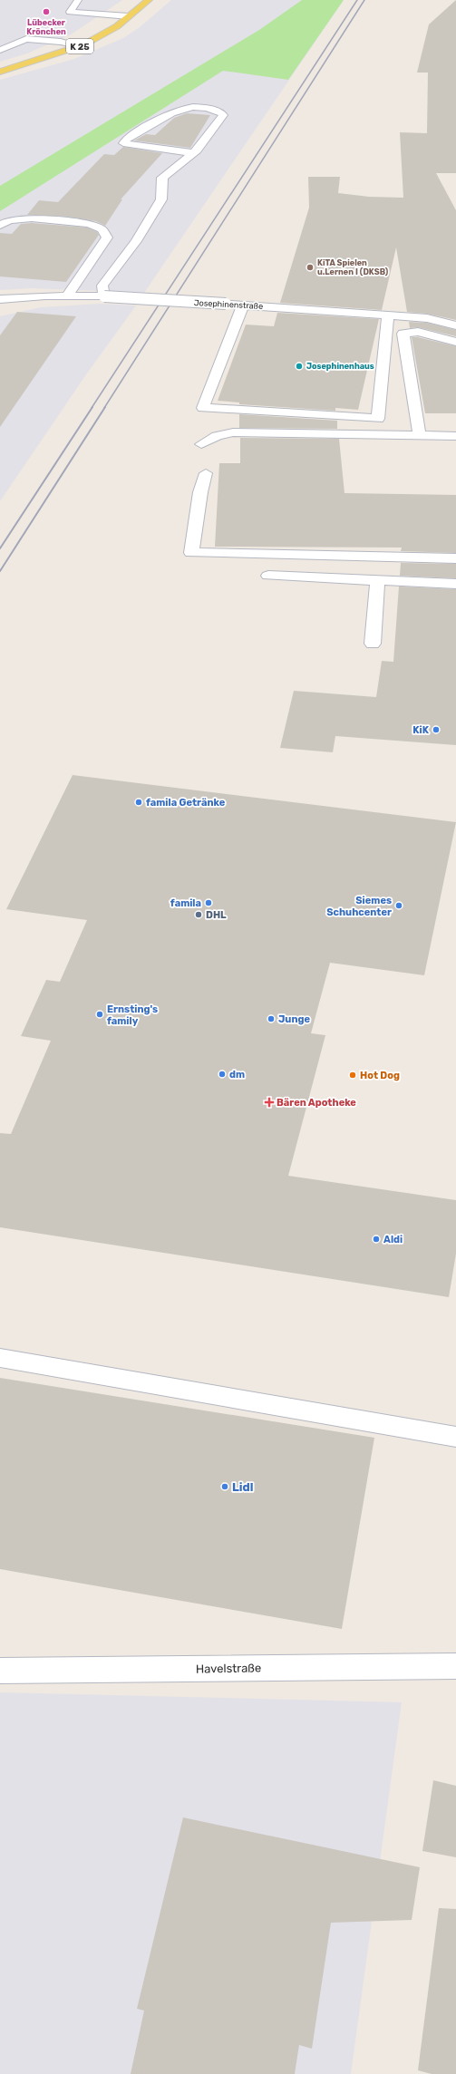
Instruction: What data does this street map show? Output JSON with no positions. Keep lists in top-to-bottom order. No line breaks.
{"streets":{"main road":["K 25"],"street":["Josephinenstraße","Havelstraße"]},"places":{"other":["Lübecker Krönchen","KiTA Spielen u.Lernen I (DKSB)","Josephinenhaus","KiK","famila Getränke","famila","Siemes Schuhcenter","DHL","Ernsting's family","Junge","dm","Hot Dog","Aldi","Lidl"],"health":["Bären Apotheke"]}}
